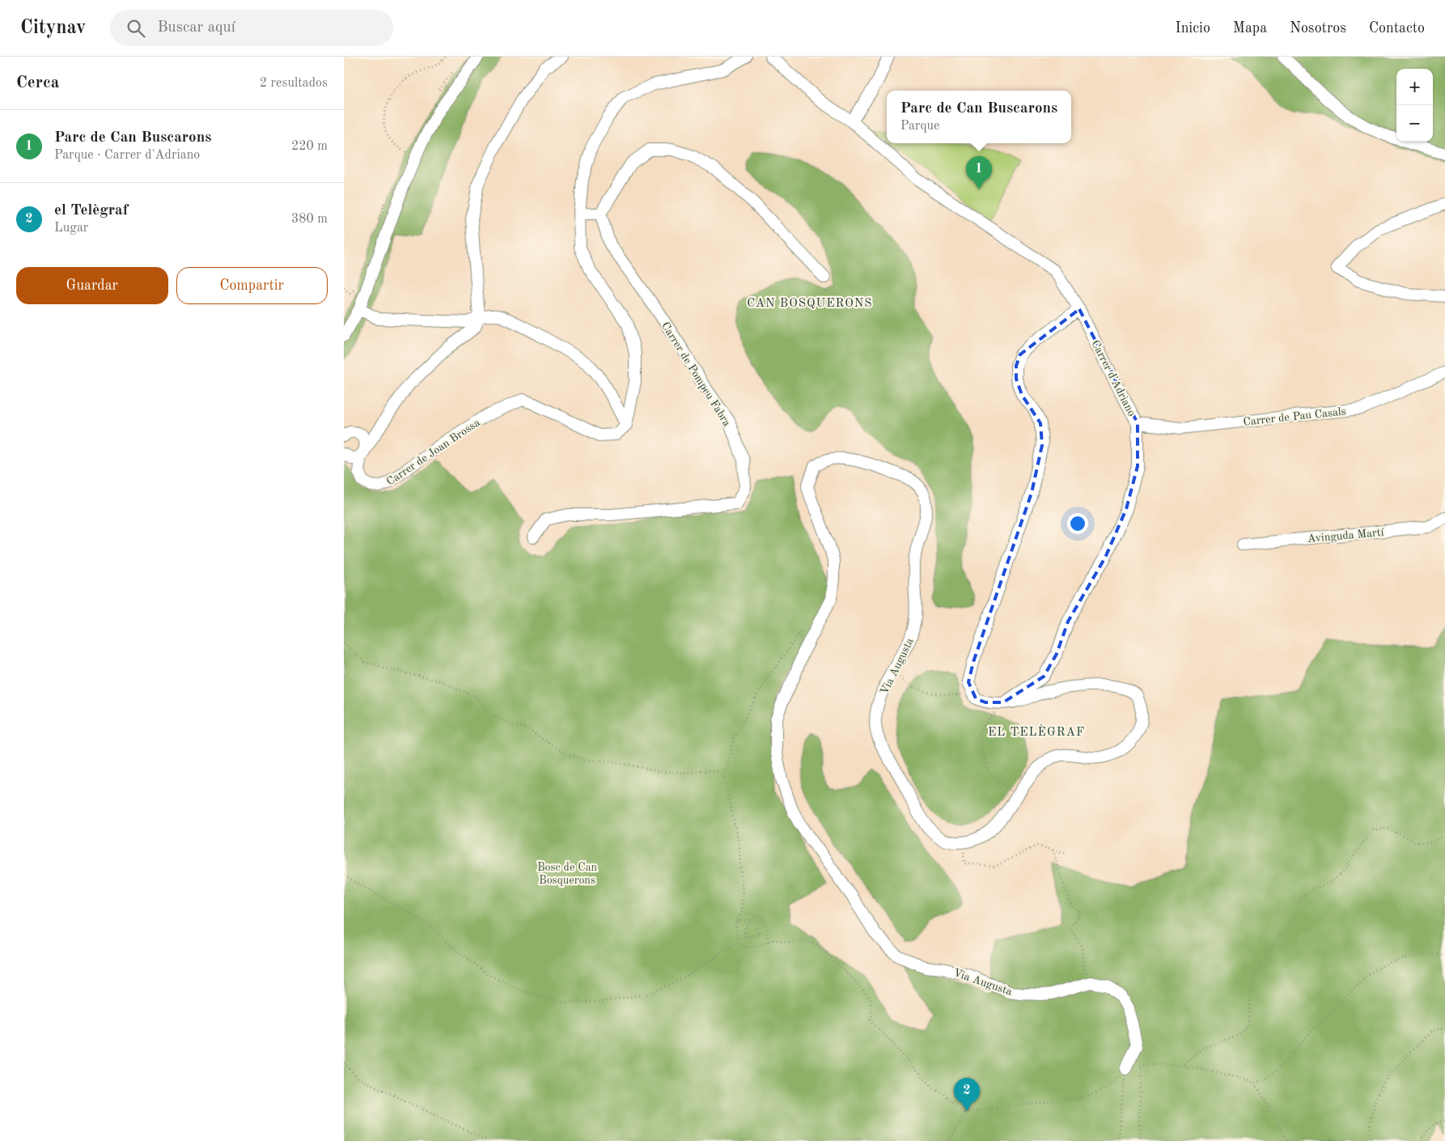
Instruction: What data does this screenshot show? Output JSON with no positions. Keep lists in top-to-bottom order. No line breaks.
{"streets":{"street":["Carrer de Pompeu Fabra","Carrer d'Adriano","Carrer de Pau Casals","Carrer de Joan Brossa","Avinguda Martí","Via Augusta"]},"crossings":[["Carrer d'Adriano","Carrer de Pau Casals"],["Carrer d'Adriano","Via Augusta"]],"districts":["CAN BOSQUERONS","EL TELÈGRAF"],"parks":["Bosc de Can Bosquerons"],"page":{"header":"Citynav","search":"Buscar aquí","nav":["Inicio","Mapa","Nosotros","Contacto"],"heading":["Cerca","2 resultados"],"map_buttons":["+","−"],"popup":["Parc de Can Buscarons","Parque"],"list":[{"mark":"1","name":"Parc de Can Buscarons","note":"Parque · Carrer d'Adriano","value":"220 m"},{"mark":"2","name":"el Telègraf","note":"Lugar","value":"380 m"}],"pins":["1","2"],"buttons":["Guardar","Compartir"]}}
